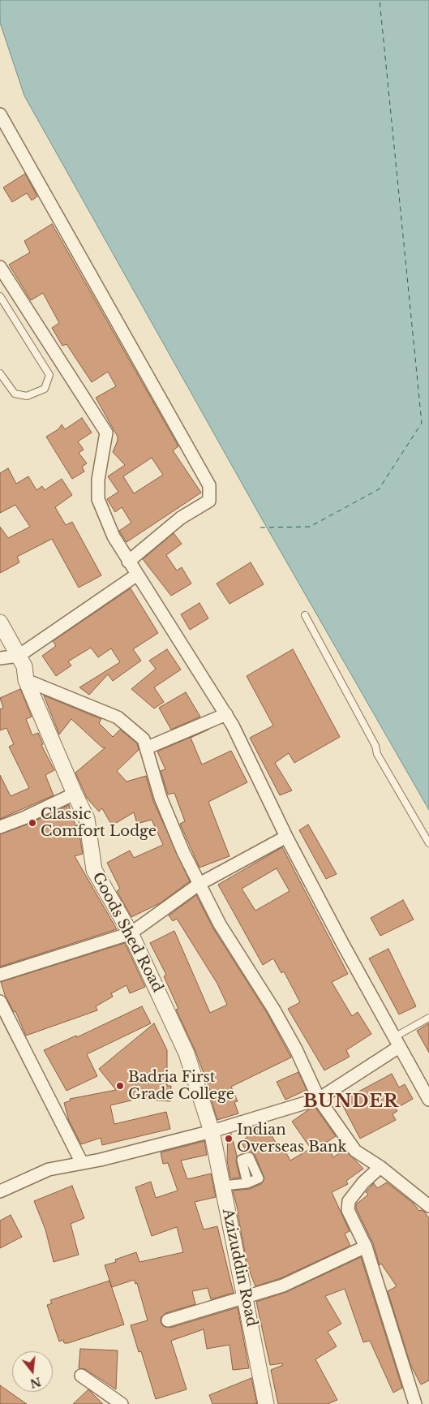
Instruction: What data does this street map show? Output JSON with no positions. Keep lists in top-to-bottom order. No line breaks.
{"streets":{"street":["Goods Shed Road","Azizuddin Road"]},"crossings":[["Goods Shed Road","Azizuddin Road"]],"districts":["BUNDER"],"places":["Classic Comfort Lodge","Badria First Grade College","Indian Overseas Bank"],"north":"bottom"}
